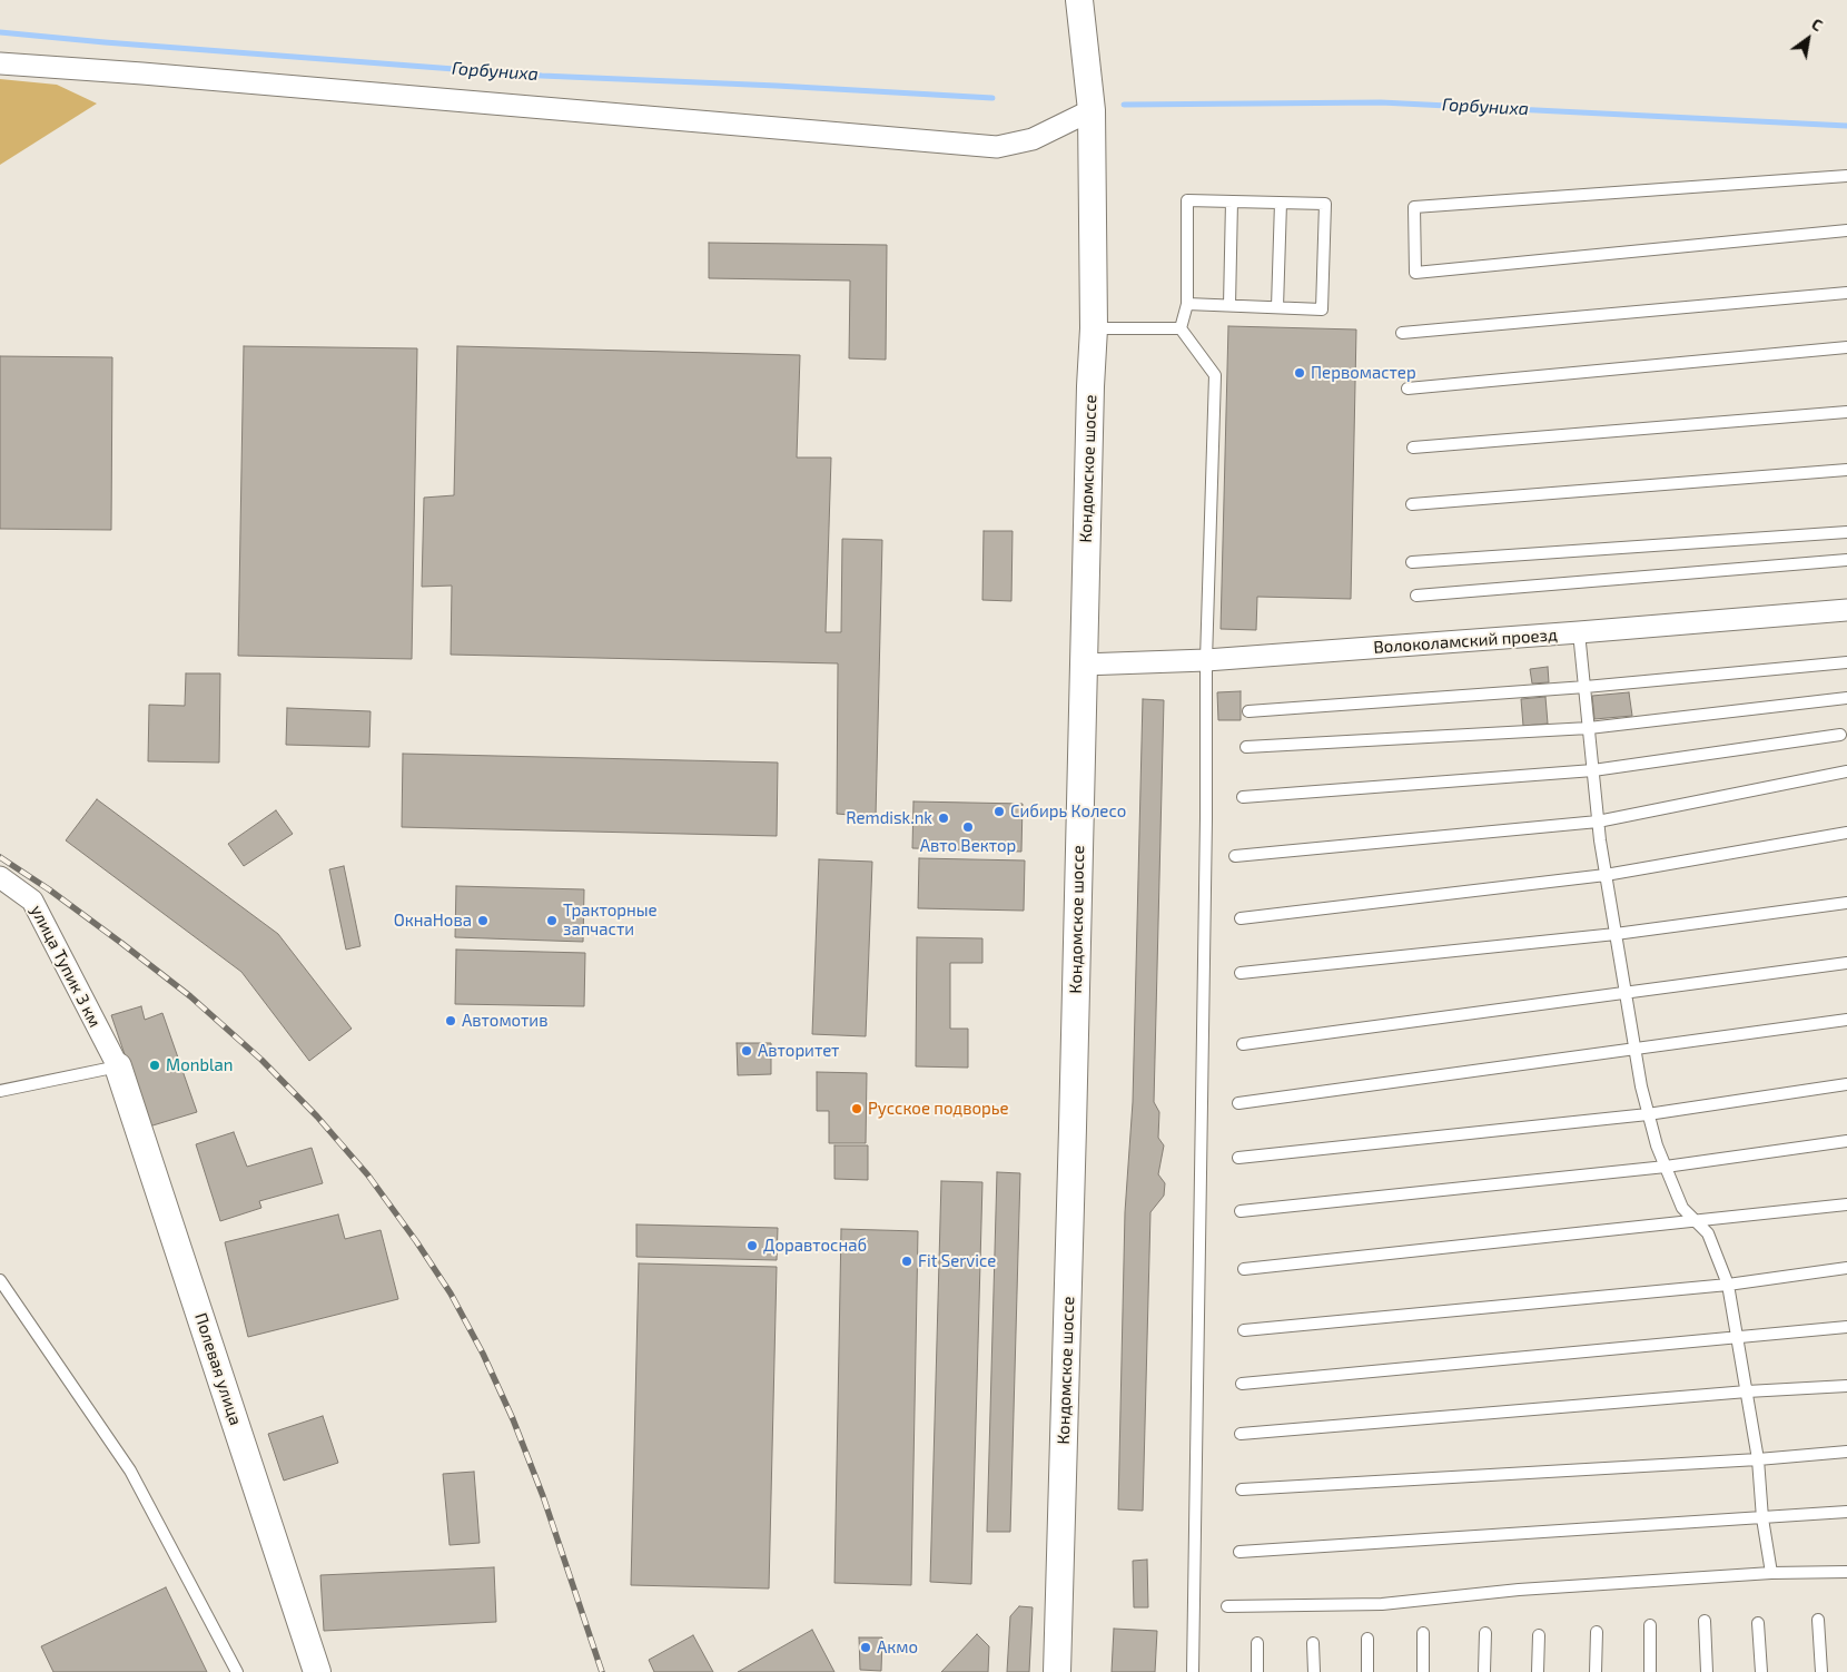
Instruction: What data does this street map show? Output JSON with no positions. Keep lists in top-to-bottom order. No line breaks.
{"streets":{"street":["Кондомское шоссе","Волоколамский проезд","улица Тупик 3 км","Полевая улица"]},"crossings":[["Кондомское шоссе","Волоколамский проезд"],["улица Тупик 3 км","Полевая улица"]],"water":["Горбуниха"],"places":["Первомастер","Сибирь Колесо","Remdisk.nk","Авто Вектор","ОкнаНова","Тракторные запчасти","Автомотив","Авторитет","Monblan","Русское подворье","Доравтоснаб","Fit Service","Акмо"],"north":"top right"}
